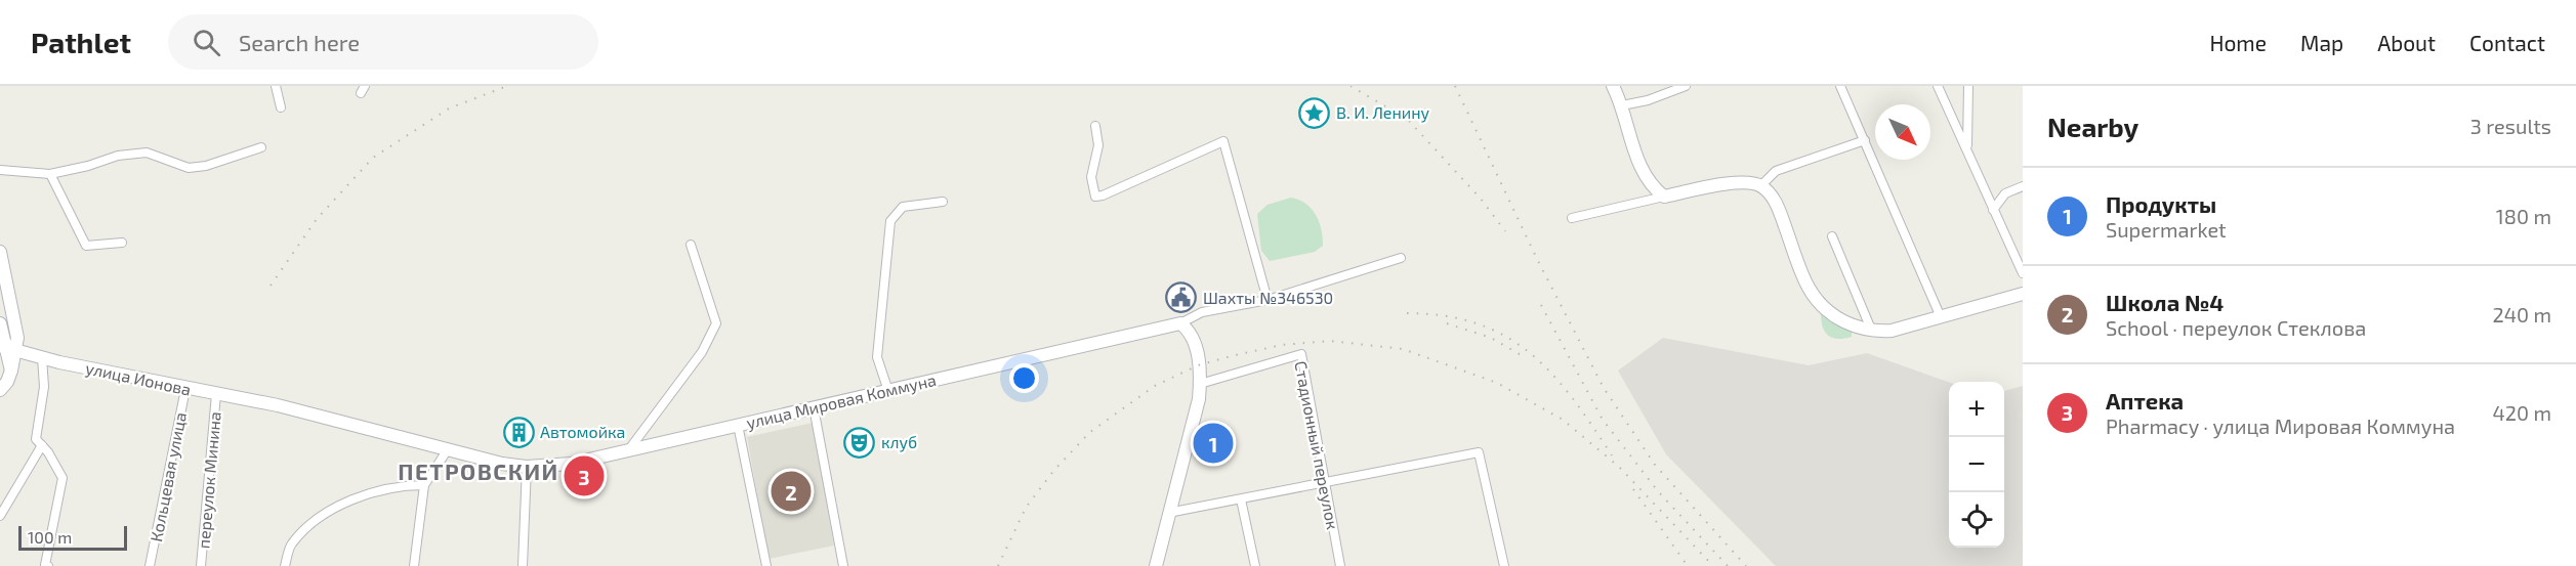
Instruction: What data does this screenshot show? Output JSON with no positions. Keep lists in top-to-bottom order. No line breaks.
{"streets":{"main road":["улица Ионова","улица Мировая Коммуна"],"street":["Стадионный переулок","Кольцевая улица","переулок Минина"]},"crossings":[["улица Ионова","улица Мировая Коммуна"],["улица Ионова","Кольцевая улица"],["улица Ионова","переулок Минина"]],"districts":["ПЕТРОВСКИЙ"],"places":{"place":["В. И. Ленину"],"public building":["Шахты №346530"],"building":["Автомойка"],"theatre":["клуб"]},"scale_bar":"100 m","north":"bottom right","page":{"header":"Pathlet","search":"Search here","nav":["Home","Map","About","Contact"],"heading":["Nearby","3 results"],"list":[{"mark":"1","name":"Продукты","note":"Supermarket","value":"180 m"},{"mark":"2","name":"Школа №4","note":"School · переулок Стеклова","value":"240 m"},{"mark":"3","name":"Аптека","note":"Pharmacy · улица Мировая Коммуна","value":"420 m"}],"map_buttons":["+","−"],"pins":["1","3","2"],"scale":"100 m"}}
